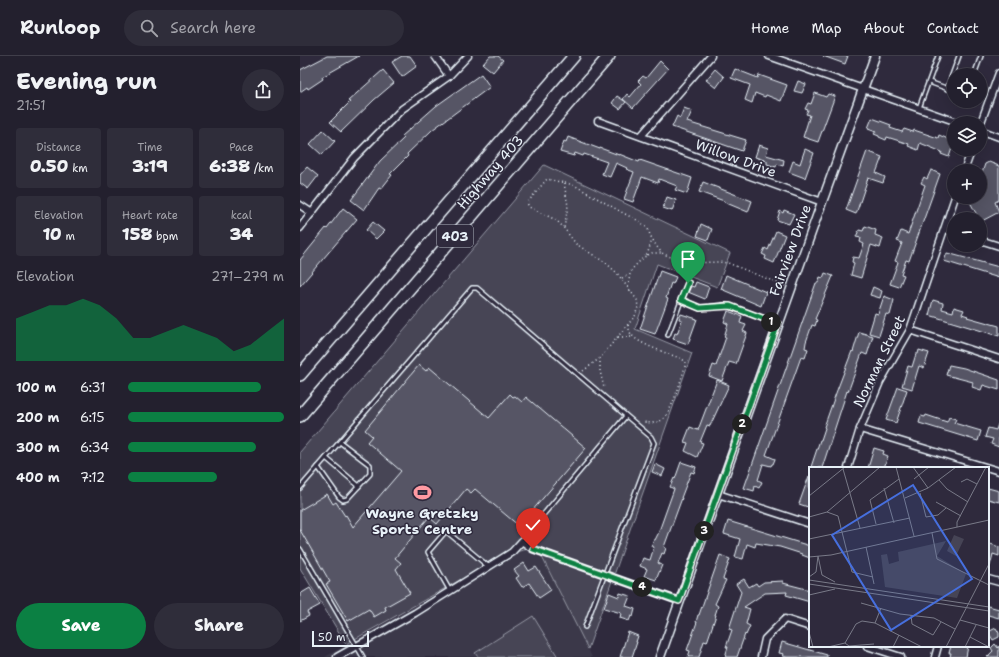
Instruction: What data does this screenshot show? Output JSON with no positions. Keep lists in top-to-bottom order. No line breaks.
{"streets":{"highway":["Highway 403","403"],"main road":["Fairview Drive"],"street":["Willow Drive","Norman Street"]},"crossings":[["Willow Drive","Fairview Drive"]],"places":{"sports":["Wayne Gretzky Sports Centre"]},"scale_bar":"50 m","page":{"header":"Runloop","search":"Search here","nav":["Home","Map","About","Contact"],"heading":["Evening run","21:51"],"map_buttons":["+","−"],"stats":[["Distance","0.50 km"],["Time","3:19"],["Pace","6:38 /km"],["Elevation","10 m"],["Heart rate","158 bpm"],["kcal","34"]],"chart":["Elevation","271–279 m"],"pins":["1","2","3","4"],"list":[{"name":"100 m","note":"6:31"},{"name":"200 m","note":"6:15"},{"name":"300 m","note":"6:34"},{"name":"400 m","note":"7:12"}],"buttons":["Save","Share"],"scale":"50 m"}}
